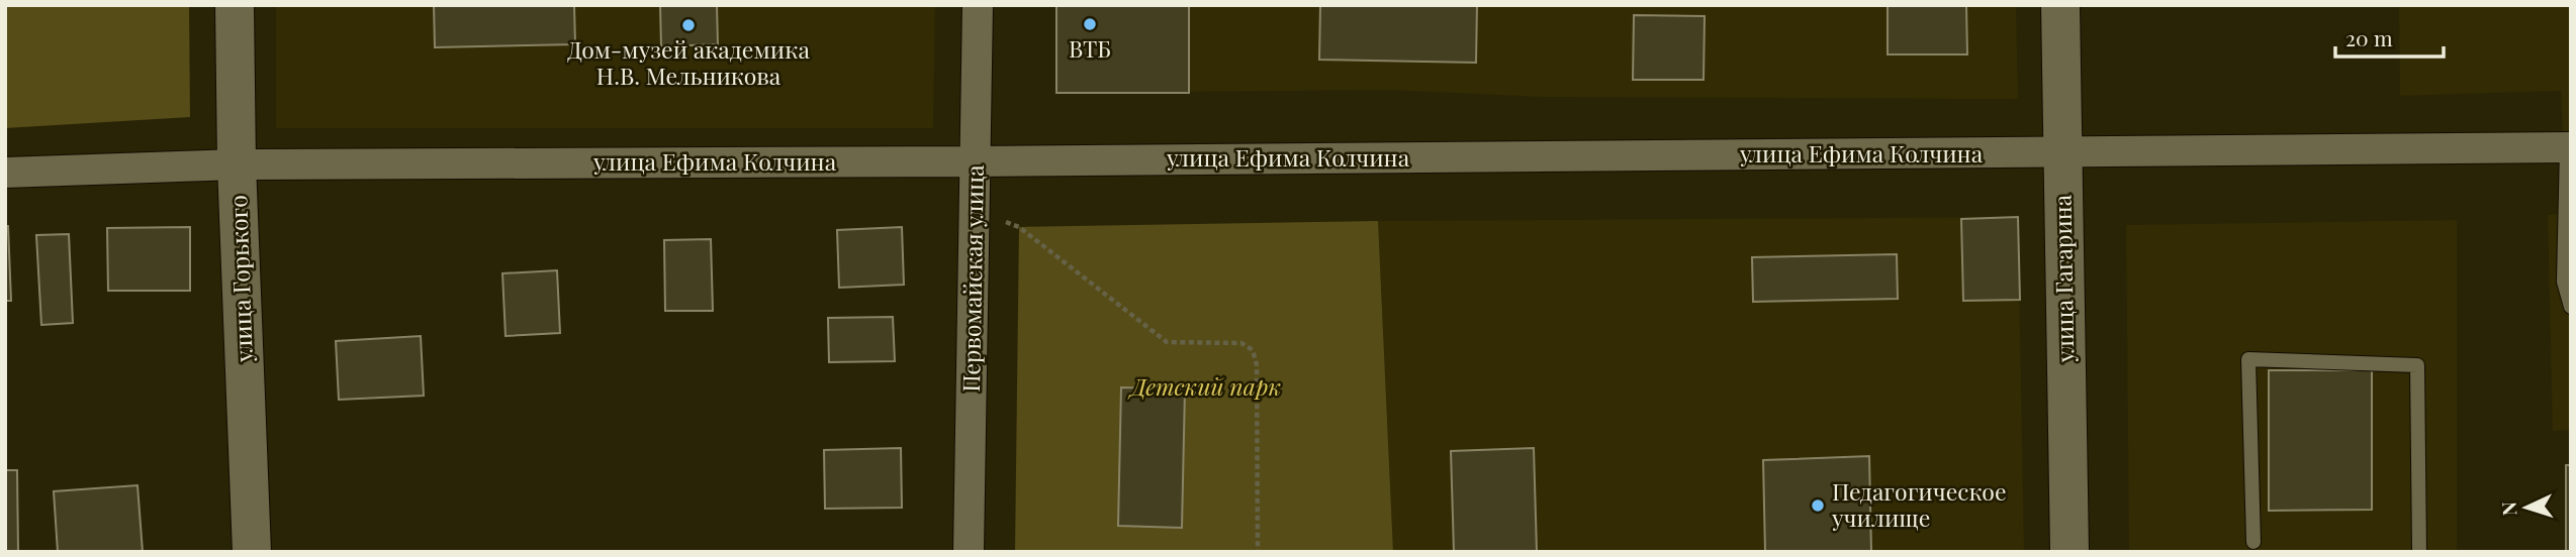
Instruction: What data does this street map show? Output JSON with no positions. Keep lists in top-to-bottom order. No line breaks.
{"streets":{"street":["улица Ефима Колчина","улица Горького","Первомайская улица","улица Гагарина"]},"crossings":[["улица Ефима Колчина","улица Горького"],["улица Ефима Колчина","Первомайская улица"],["улица Ефима Колчина","улица Гагарина"]],"parks":["Детский парк"],"places":["ВТБ","Дом-музей академика Н.В. Мельникова","Педагогическое училище"],"scale_bar":"20 m","north":"left"}
